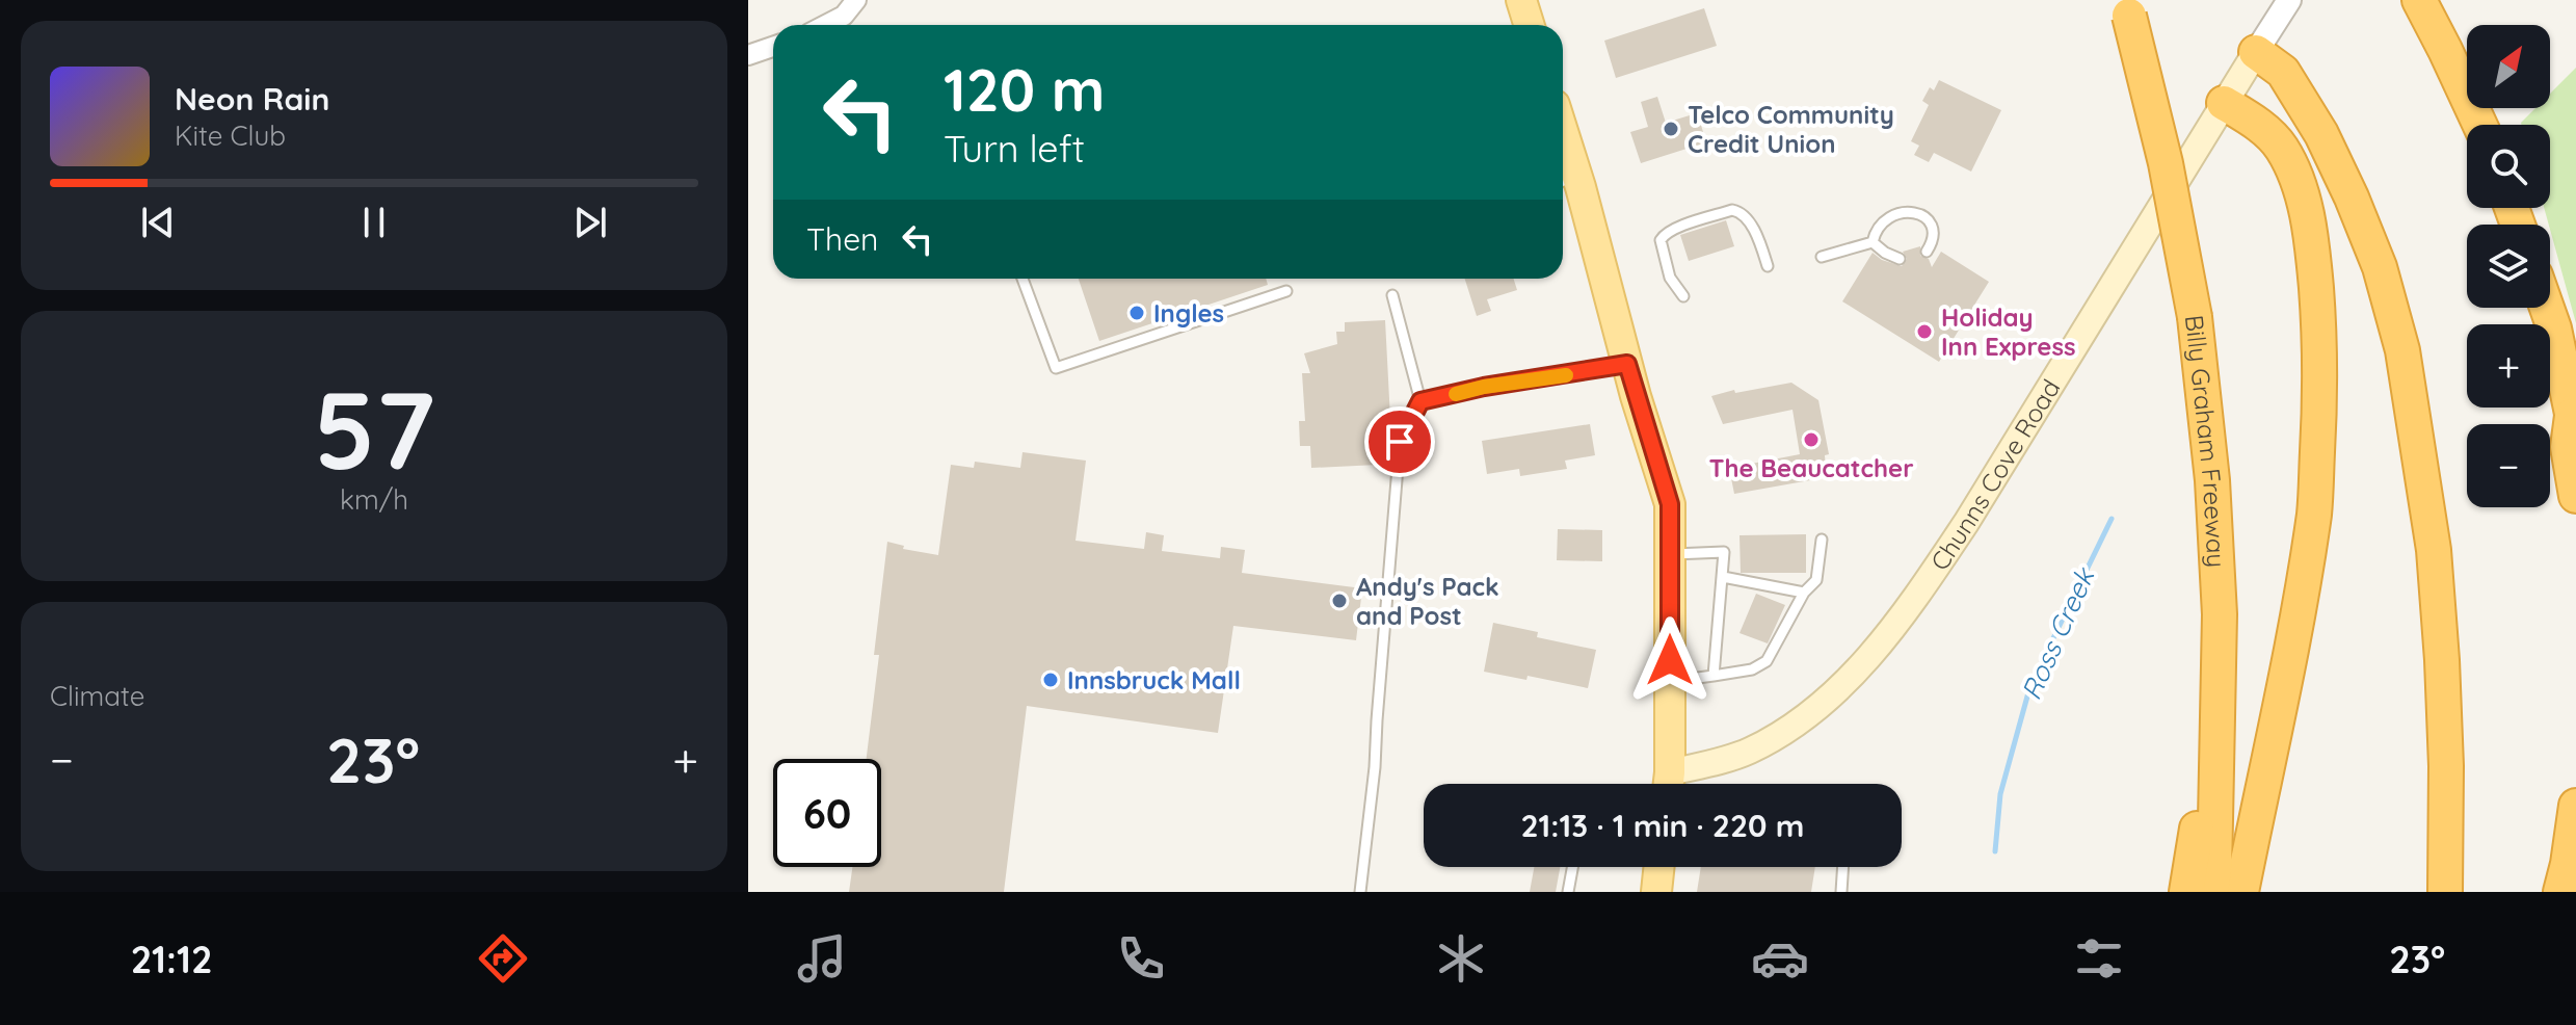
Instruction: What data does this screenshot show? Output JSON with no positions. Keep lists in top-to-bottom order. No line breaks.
{"streets":{"highway":["Billy Graham Freeway"],"main road":["Chunns Cove Road"]},"water":["Ross Creek"],"places":["Telco Community Credit Union","Ingles","Holiday Inn Express","The Beaucatcher","Andy's Pack and Post","Innsbruck Mall"],"north":"top right","page":{"map_buttons":["+","−"],"turn":["120 m","Turn left"],"song":["Neon Rain","Kite Club"],"then":"Then","tile":[["57","km/h"],"Climate"],"heat":["−","23°","+"],"limit":"60","trip":"21:13 · 1 min · 220 m","tabs":["21:12","23°"]}}
